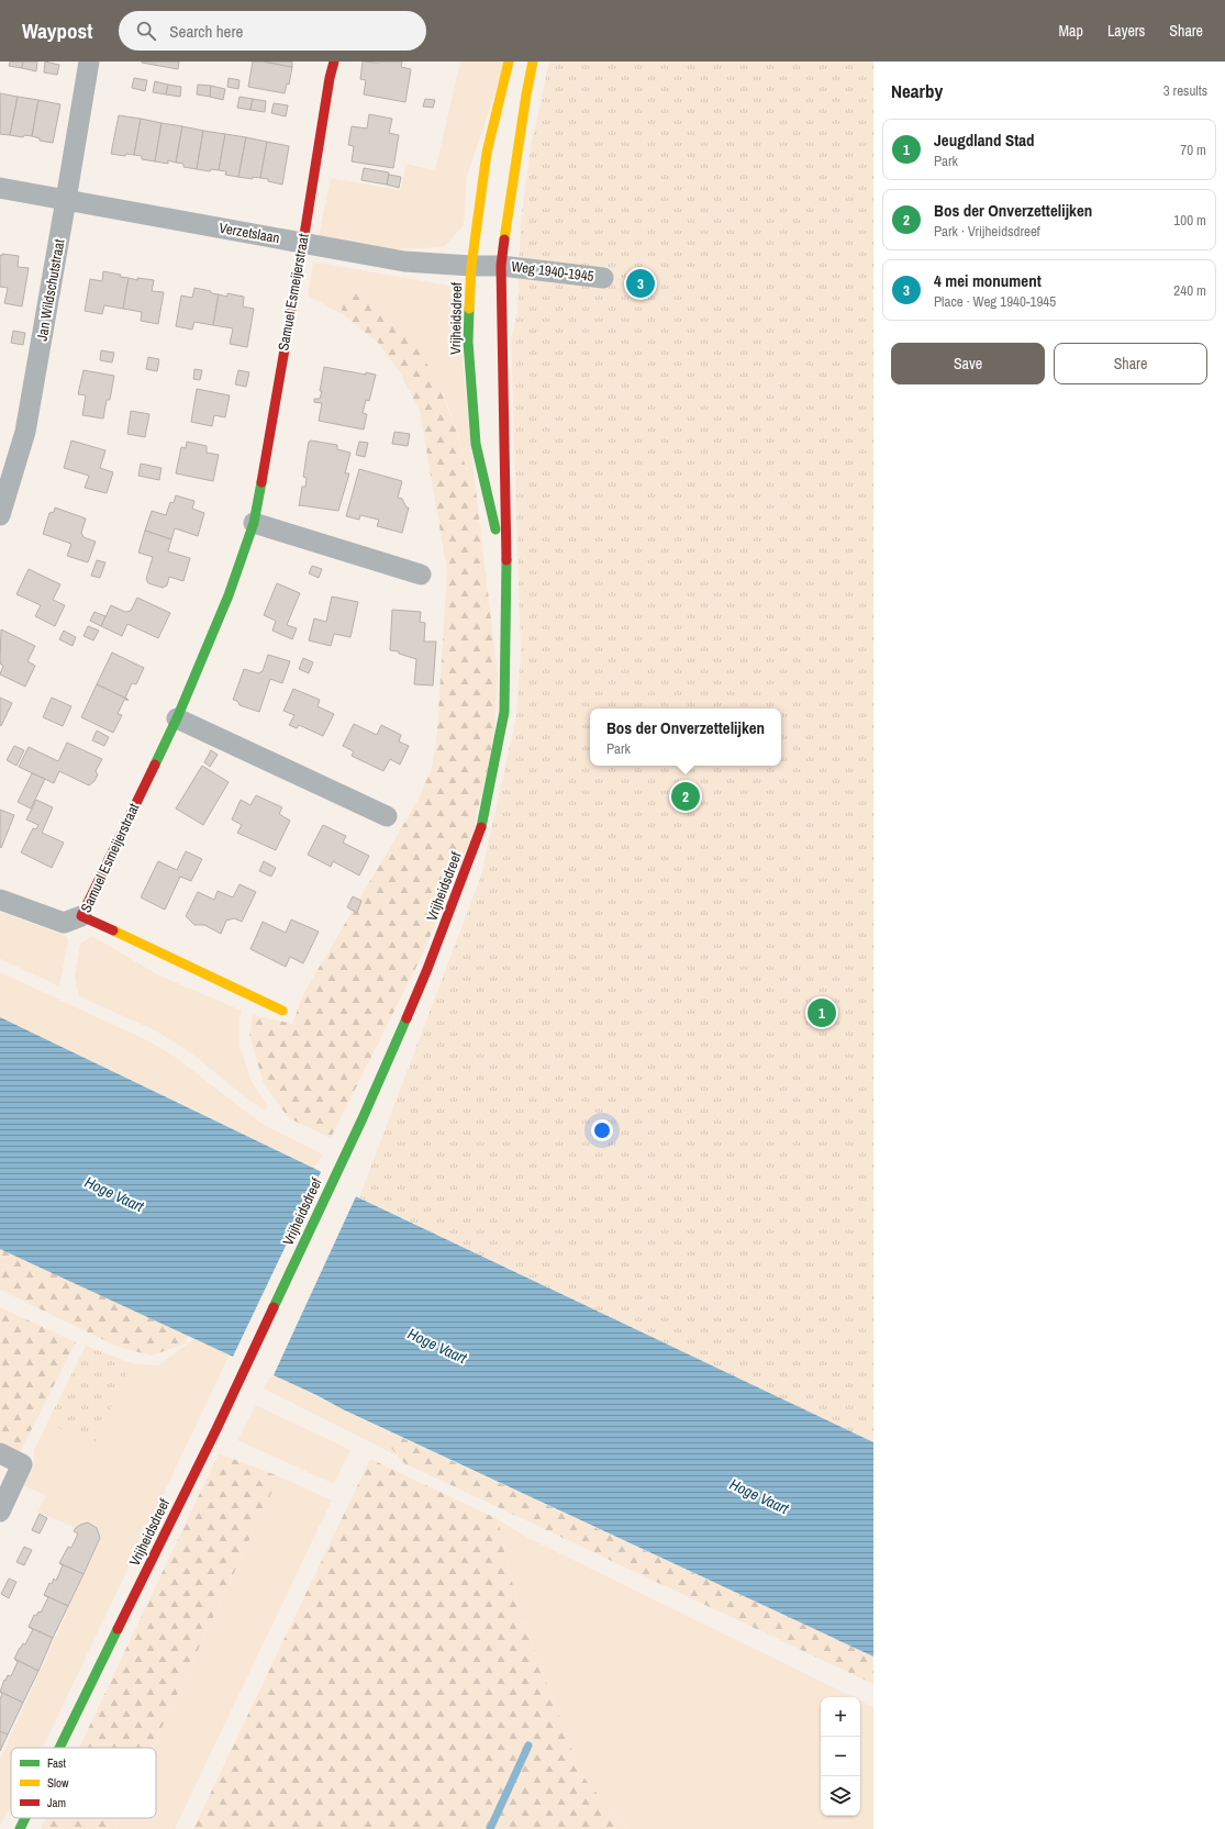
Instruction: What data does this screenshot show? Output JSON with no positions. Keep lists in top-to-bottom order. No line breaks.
{"streets":{"main road":["Samuel Esmeijerstraat","Vrijheidsdreef"],"street":["Verzetslaan","Weg 1940-1945","Jan Wildschutstraat"]},"crossings":[["Verzetslaan","Weg 1940-1945"],["Verzetslaan","Jan Wildschutstraat"],["Verzetslaan","Samuel Esmeijerstraat"],["Verzetslaan","Vrijheidsdreef"],["Weg 1940-1945","Vrijheidsdreef"]],"water":["Hoge Vaart"],"legend":["Fast","Slow","Jam"],"page":{"header":"Waypost","search":"Search here","nav":["Map","Layers","Share"],"heading":["Nearby","3 results"],"list":[{"mark":"1","name":"Jeugdland Stad","note":"Park","value":"70 m"},{"mark":"2","name":"Bos der Onverzettelijken","note":"Park · Vrijheidsdreef","value":"100 m"},{"mark":"3","name":"4 mei monument","note":"Place · Weg 1940-1945","value":"240 m"}],"pins":["3","2","1"],"buttons":["Save","Share"],"popup":["Bos der Onverzettelijken","Park"],"map_buttons":["+","−"]}}
